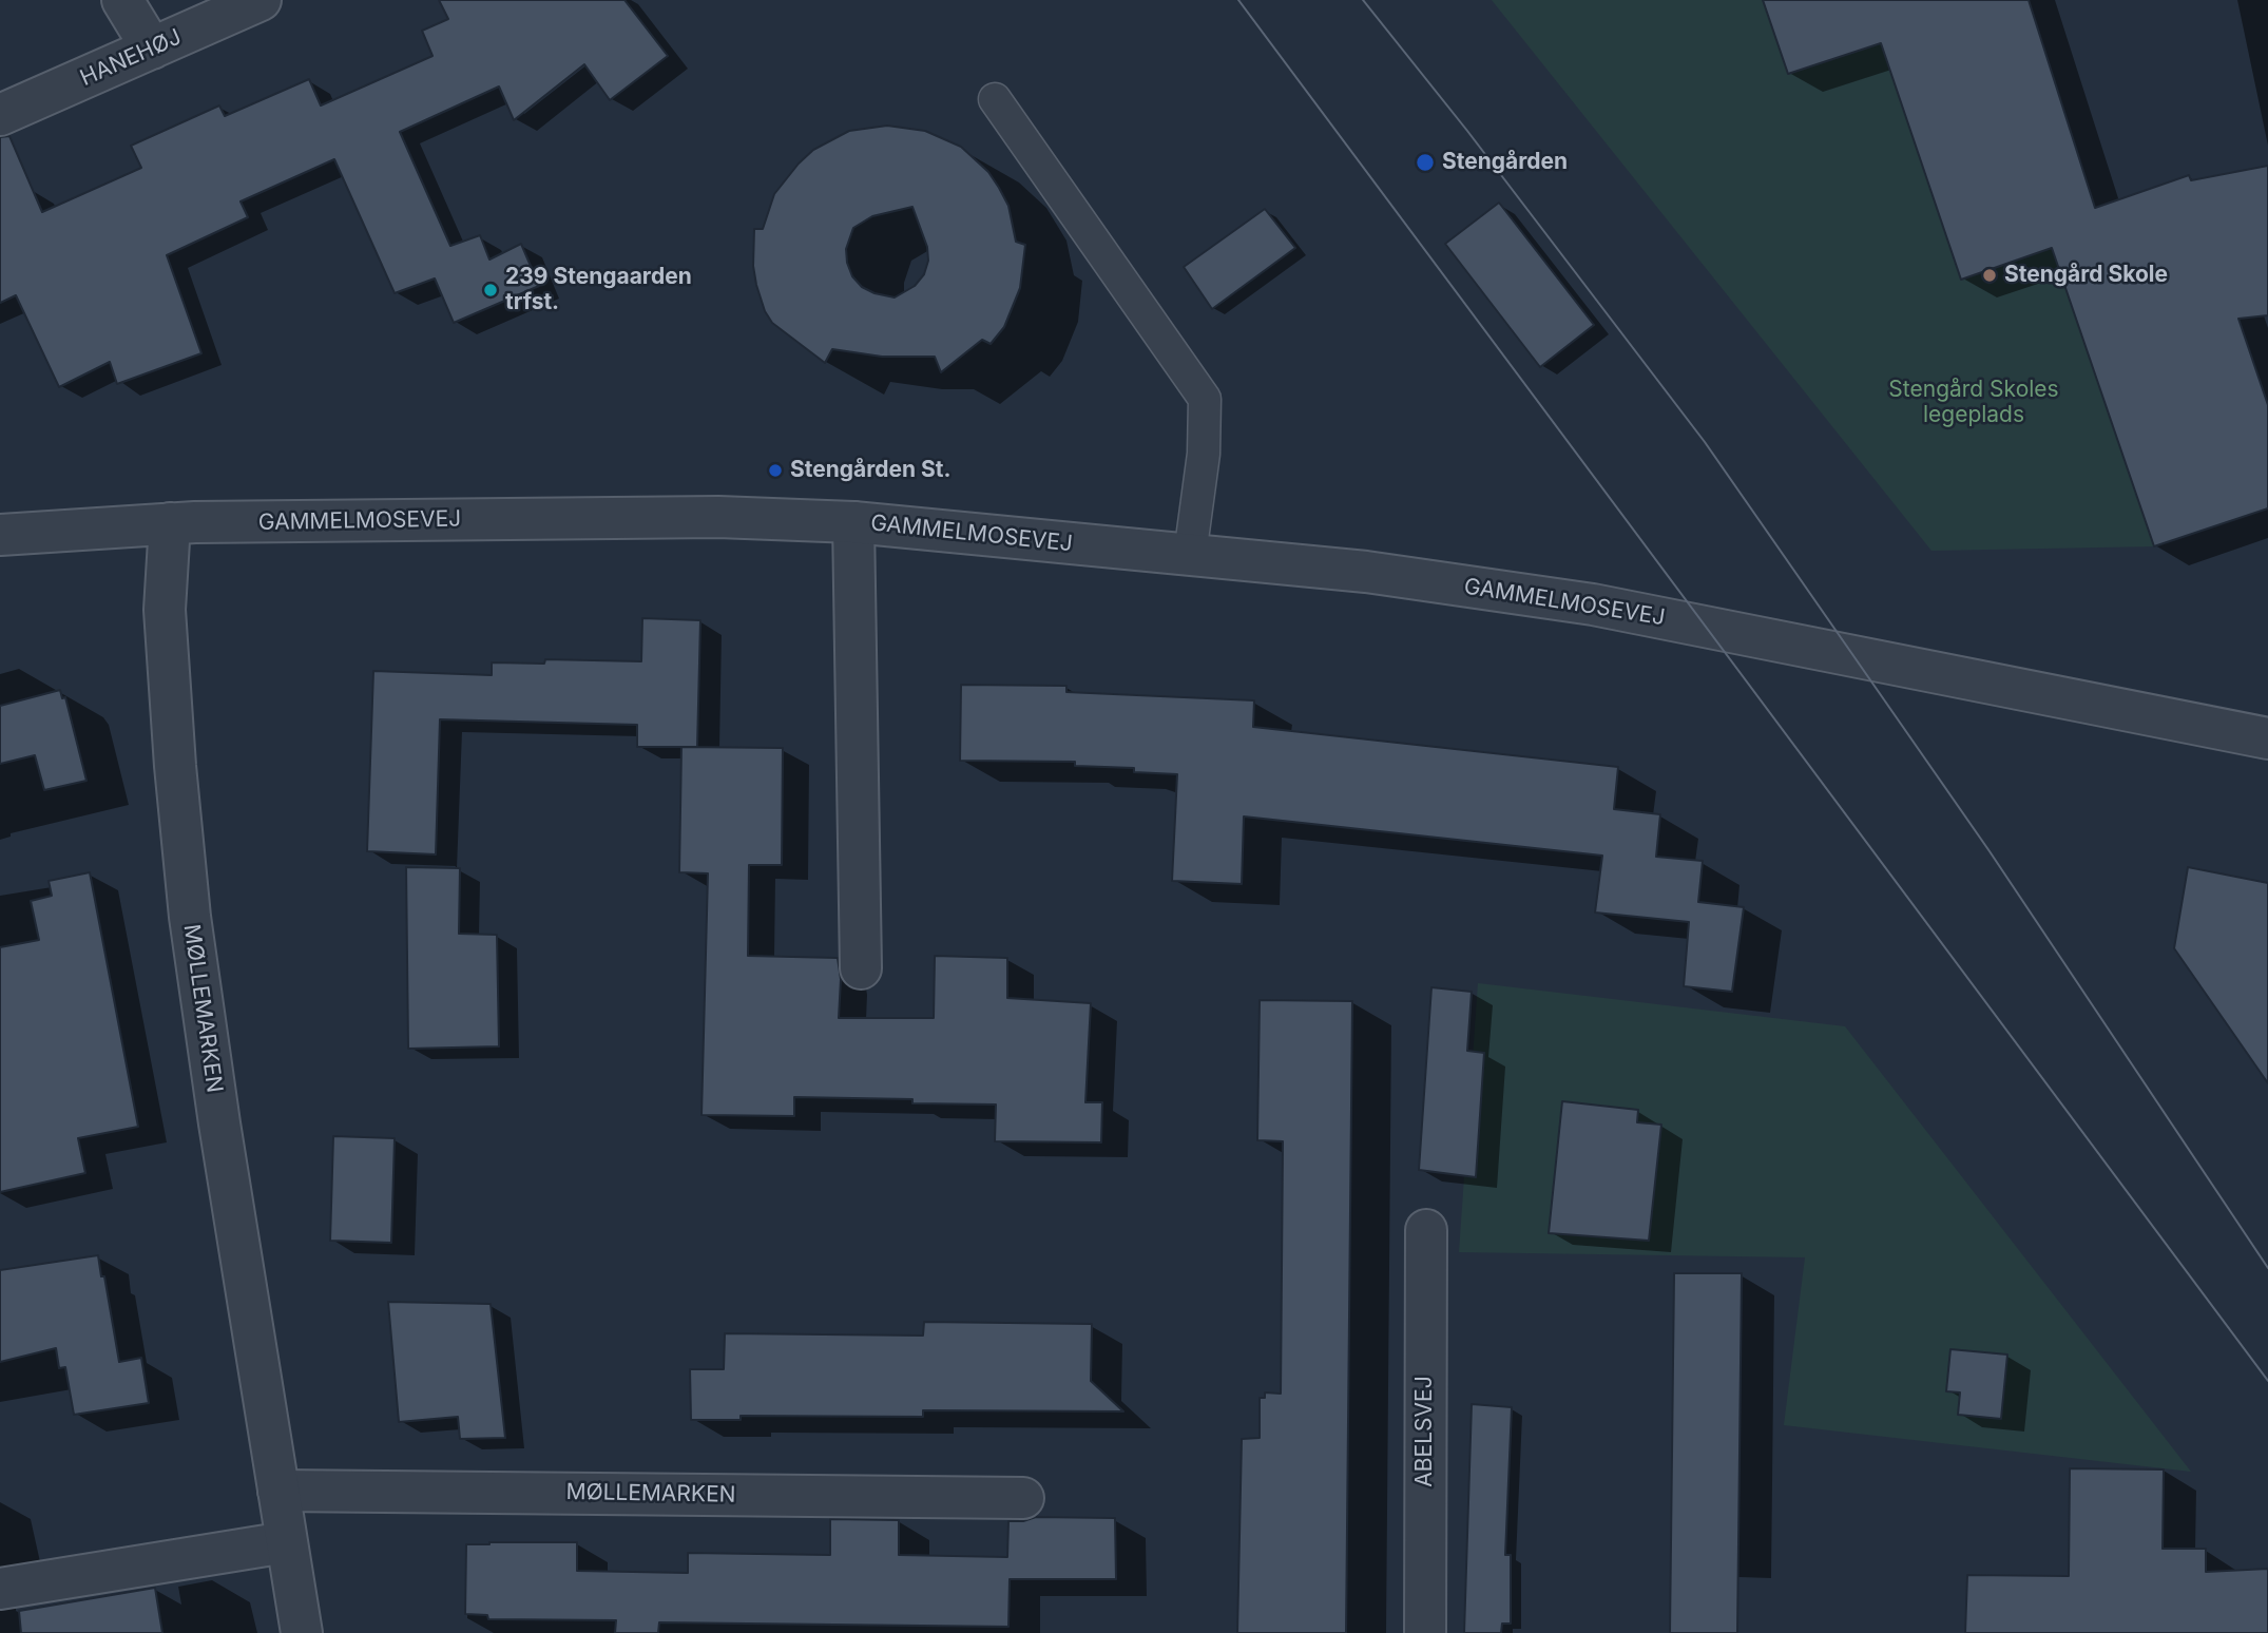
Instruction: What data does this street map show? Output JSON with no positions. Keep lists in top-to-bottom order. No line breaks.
{"streets":{"street":["HANEHØJ","GAMMELMOSEVEJ","MØLLEMARKEN","ABELSVEJ"]},"crossings":[["GAMMELMOSEVEJ","MØLLEMARKEN"]],"parks":["Stengård Skoles legeplads"],"places":["Stengården","Stengård Skole","239 Stengaarden trfst.","Stengården St."]}
